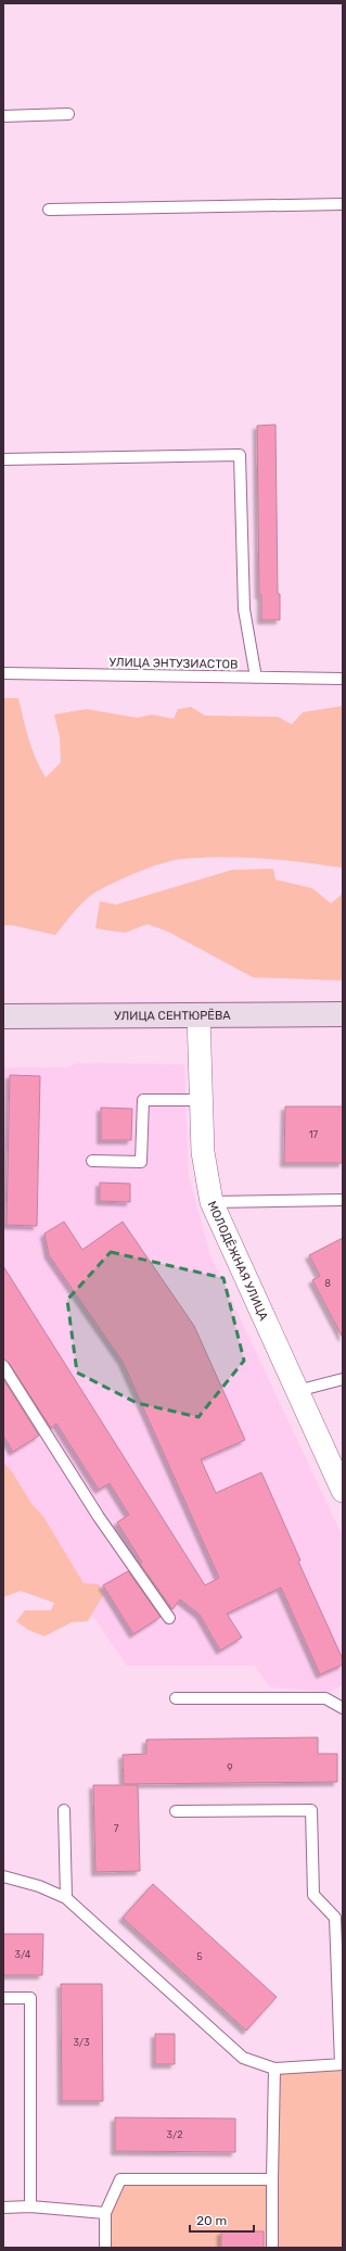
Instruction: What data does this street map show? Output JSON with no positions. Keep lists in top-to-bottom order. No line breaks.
{"streets":{"main road":["УЛИЦА СЕНТЮРЁВА"],"street":["МОЛОДЁЖНАЯ УЛИЦА"],"lane":["УЛИЦА ЭНТУЗИАСТОВ"]},"crossings":[["УЛИЦА СЕНТЮРЁВА","МОЛОДЁЖНАЯ УЛИЦА"]],"house_numbers":["17","8","9","7","3/4","5","3/3","3/2"],"scale_bar":"20 m"}
